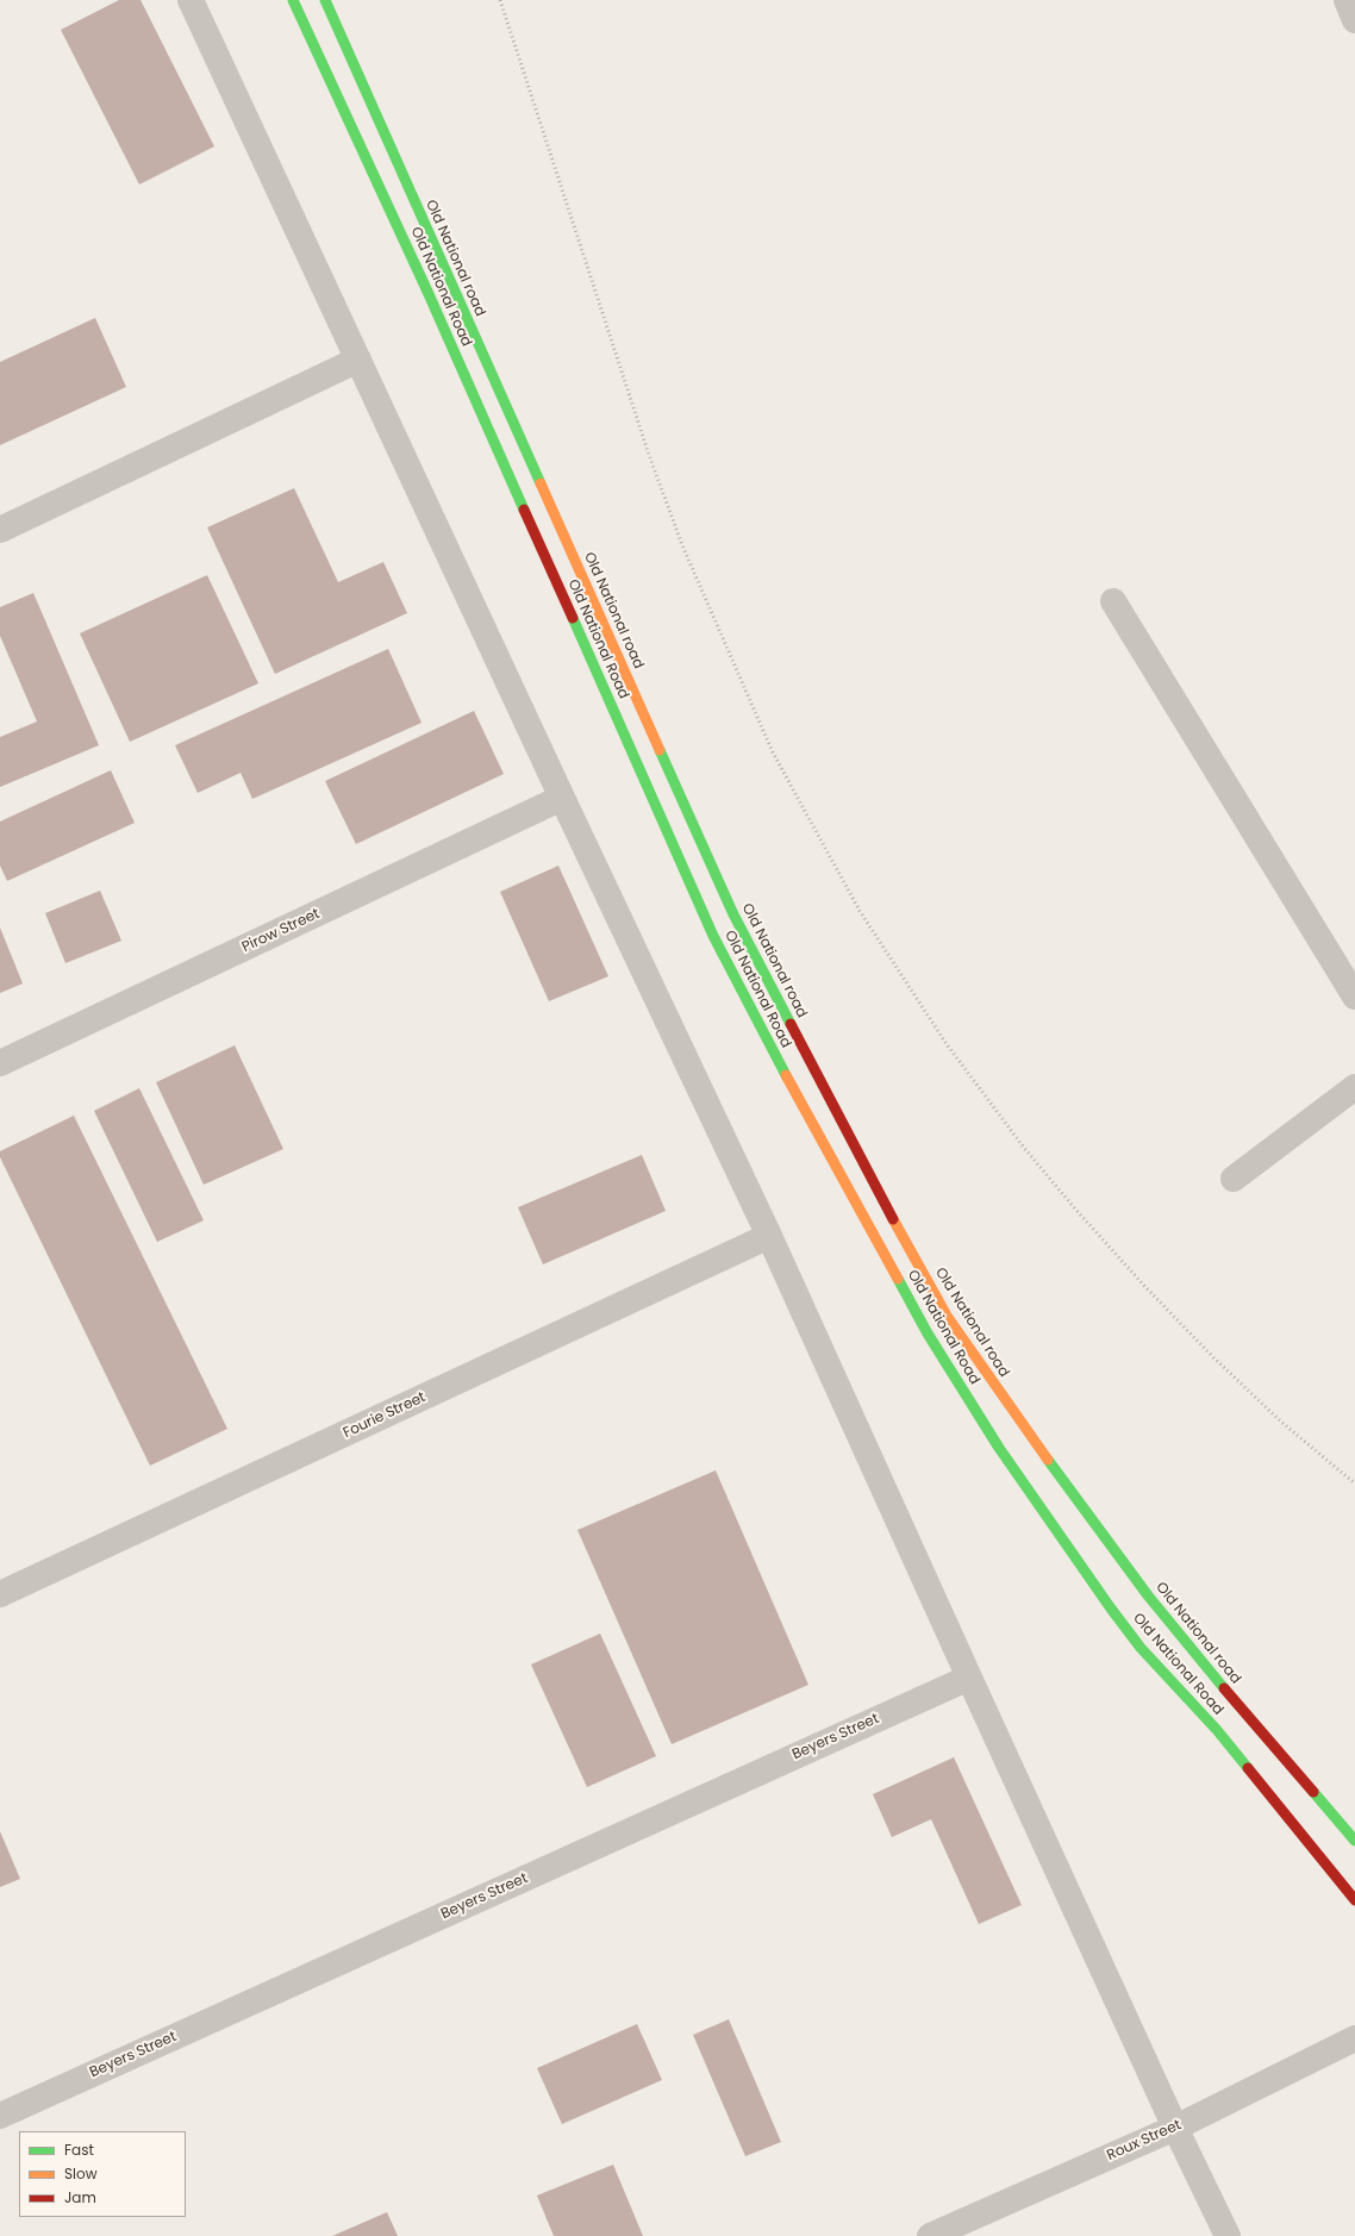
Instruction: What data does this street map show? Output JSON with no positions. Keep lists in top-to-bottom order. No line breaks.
{"streets":{"main road":["Old National road","Old National Road"],"street":["Pirow Street","Fourie Street","Beyers Street","Roux Street"]},"legend":["Fast","Slow","Jam"]}
